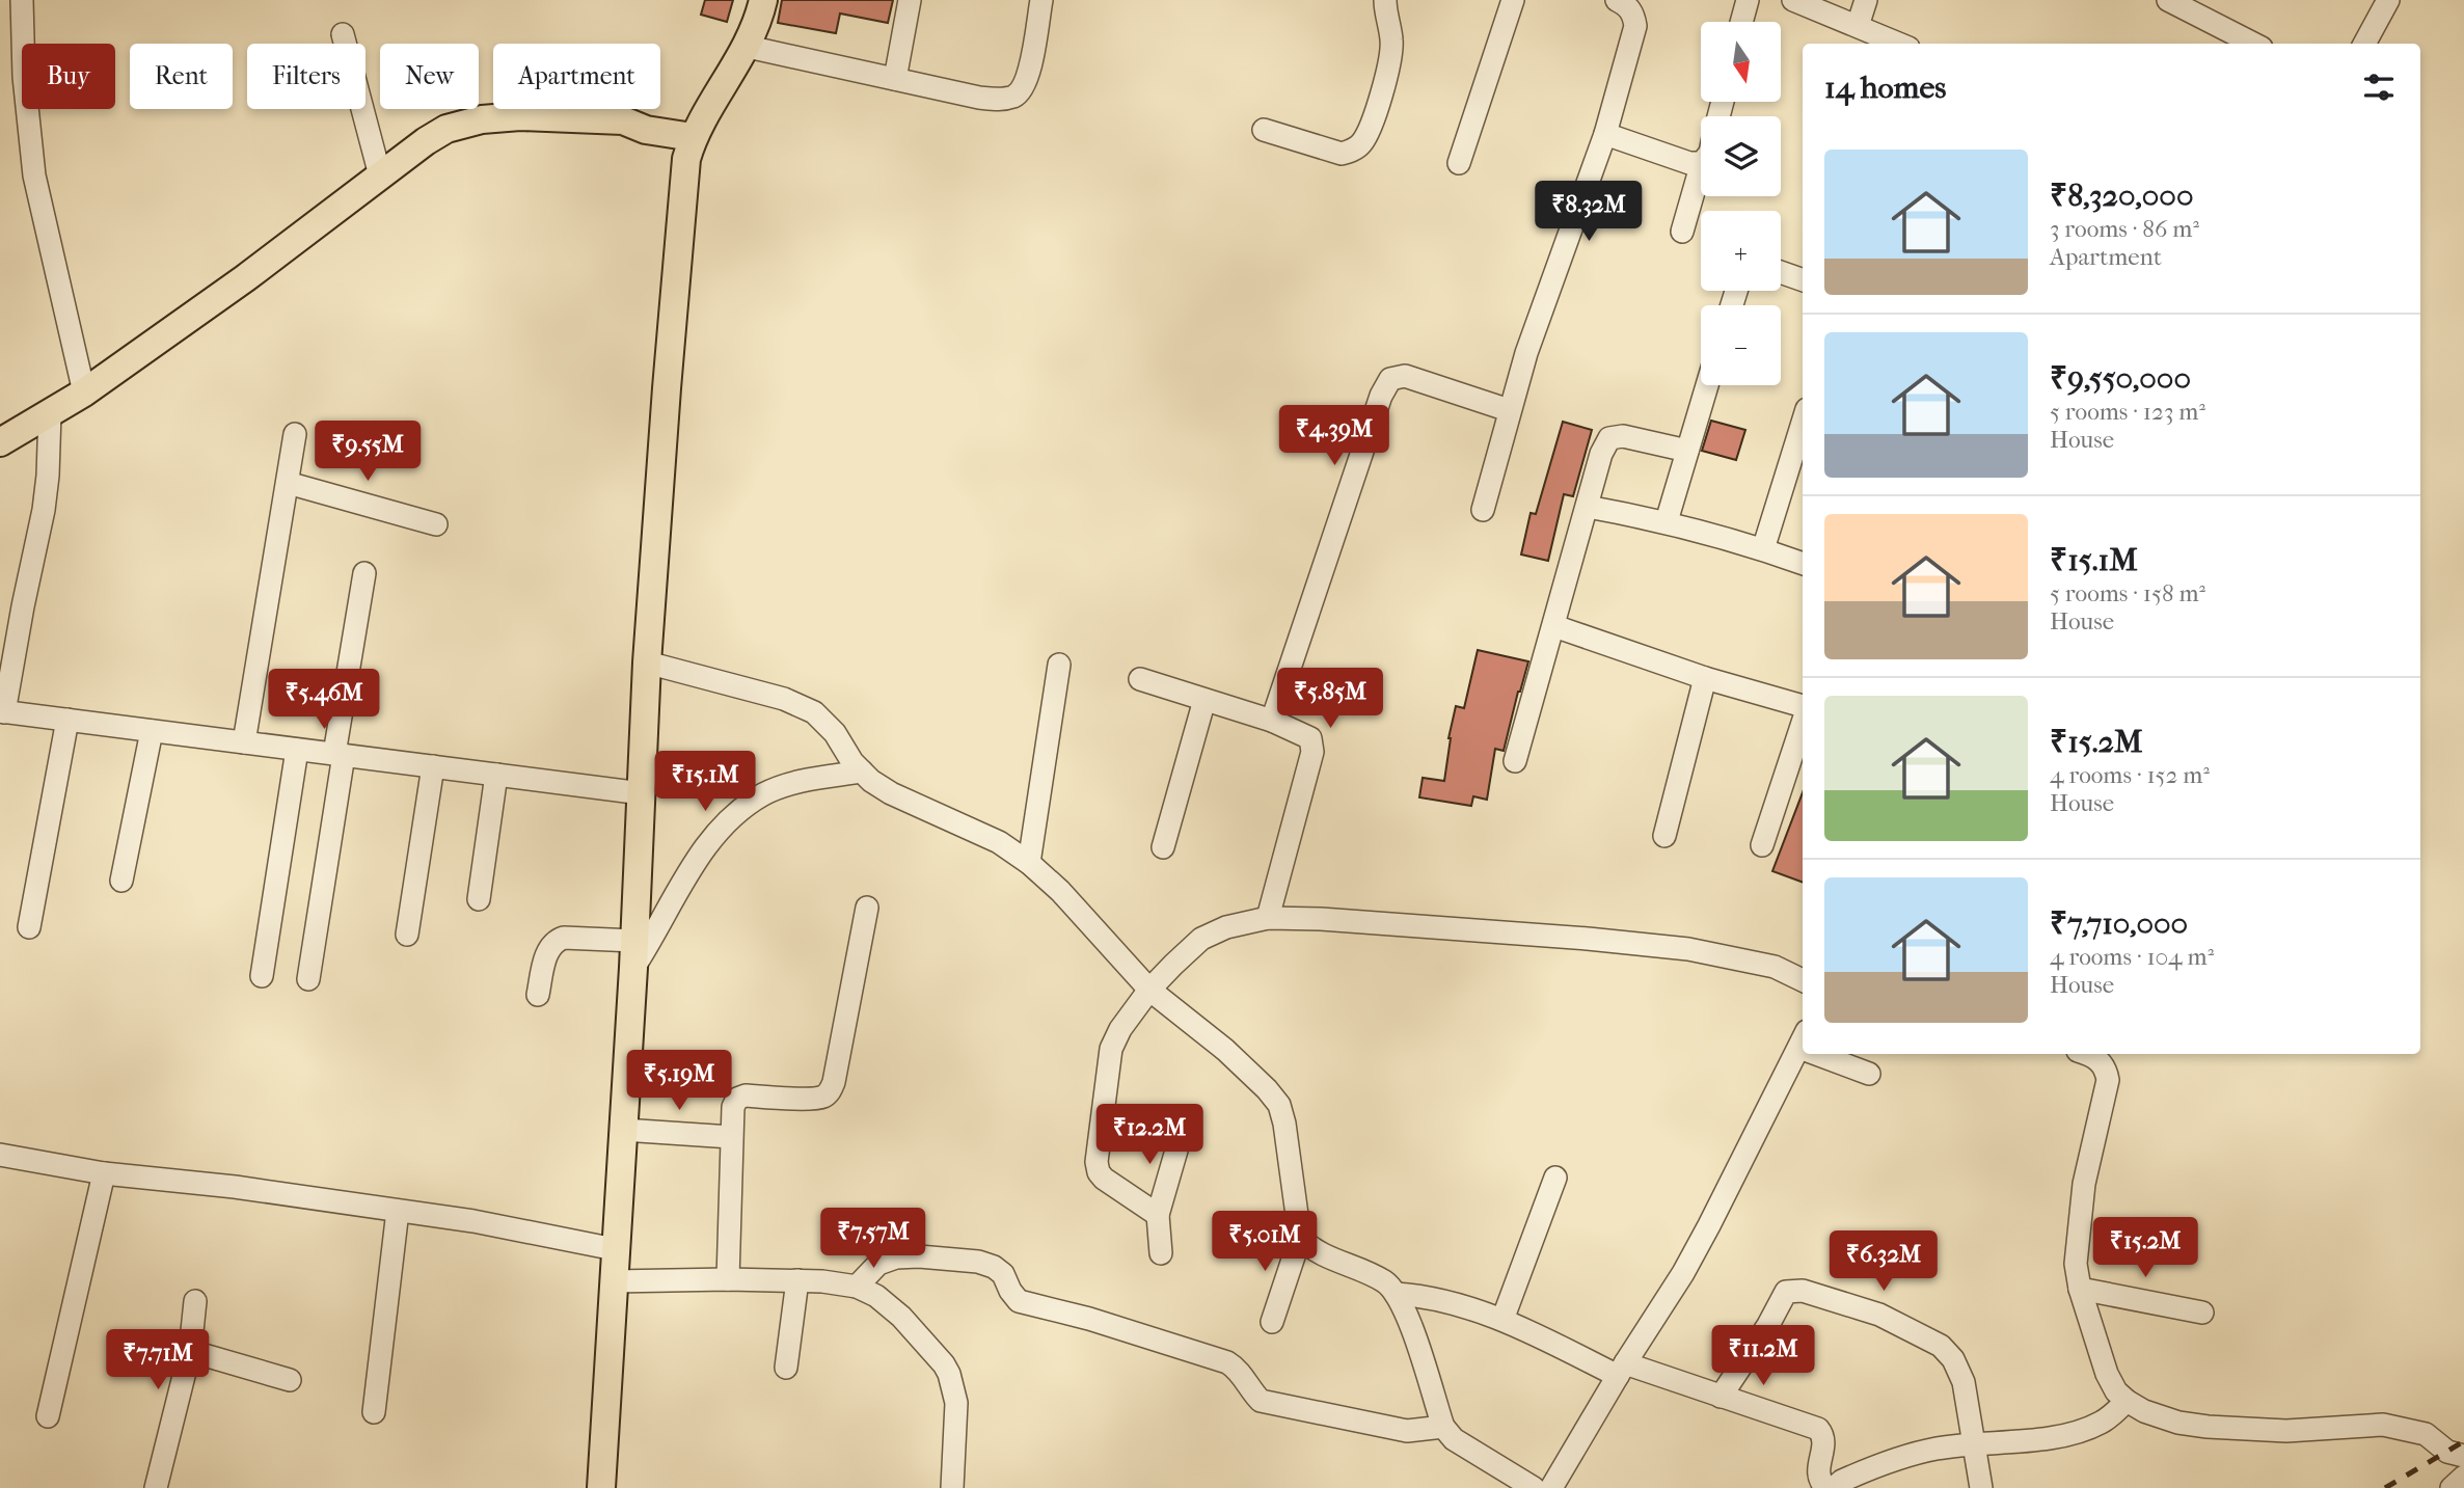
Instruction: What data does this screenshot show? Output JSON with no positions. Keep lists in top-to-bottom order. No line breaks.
{"north":"bottom","page":{"map_buttons":["+","−"],"chip":["Buy","Rent","Filters","New","Apartment"],"heading":"14 homes","list":[{"name":"₹8,320,000","note":"3 rooms · 86 m² · Apartment"},{"name":"₹9,550,000","note":"5 rooms · 123 m² · House"},{"name":"₹15.1M","note":"5 rooms · 158 m² · House"},{"name":"₹15.2M","note":"4 rooms · 152 m² · House"},{"name":"₹7,710,000","note":"4 rooms · 104 m² · House"}],"price":["₹8.32M","₹4.39M","₹9.55M","₹5.85M","₹5.46M","₹15.1M","₹5.19M","₹12.2M","₹7.57M","₹5.01M","₹15.2M","₹6.32M","₹11.2M","₹7.71M"]}}
